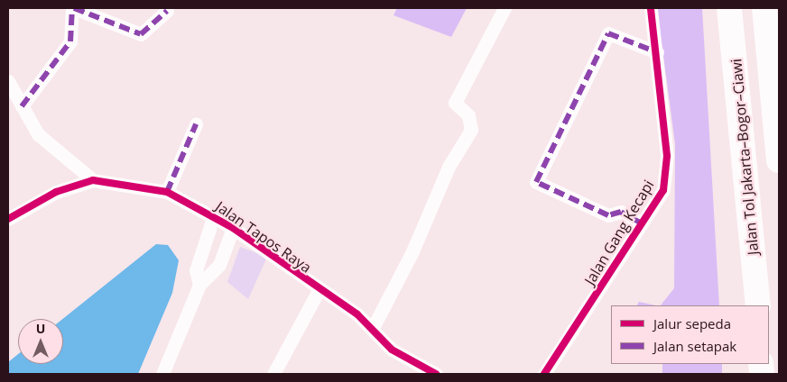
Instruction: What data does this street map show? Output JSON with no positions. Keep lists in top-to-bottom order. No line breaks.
{"streets":{"highway":["Jalan Tol Jakarta–Bogor–Ciawi"],"street":["Jalan Gang Kecapi","Jalan Tapos Raya"]},"legend":["Jalur sepeda","Jalan setapak"],"north":"top"}
